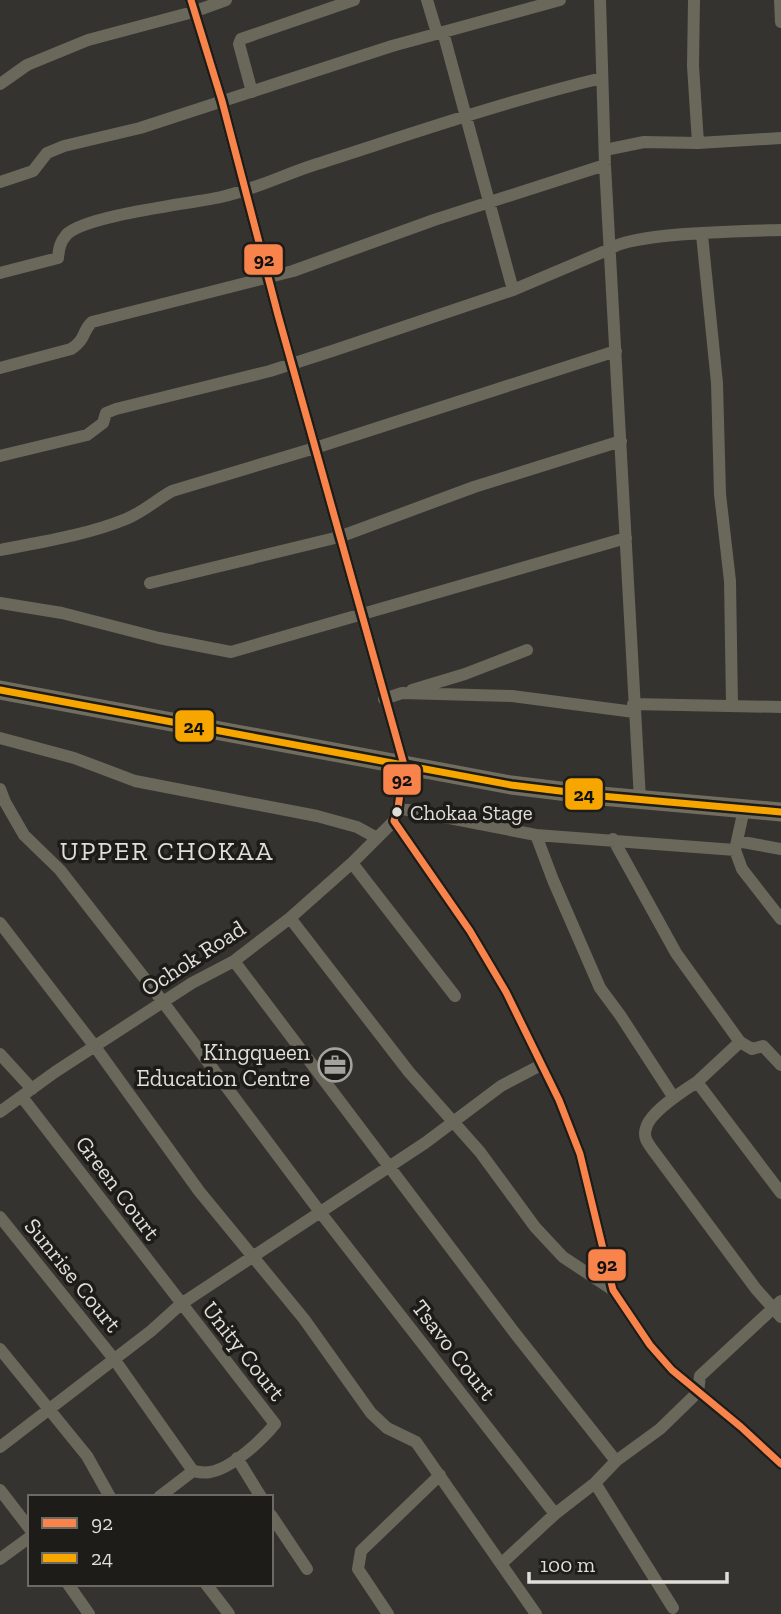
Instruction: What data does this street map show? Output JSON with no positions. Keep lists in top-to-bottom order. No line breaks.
{"streets":{"street":["Ochok Road","Green Court","Sunrise Court","Tsavo Court","Unity Court"]},"crossings":[["Ochok Road","Green Court"],["Ochok Road","Tsavo Court"],["Green Court","Unity Court"]],"districts":["UPPER CHOKAA"],"places":{"other":["Chokaa Stage"],"office":["Kingqueen Education Centre"]},"lines":["transit line 92","transit line 24"],"legend":["92","24"],"scale_bar":"100 m"}
